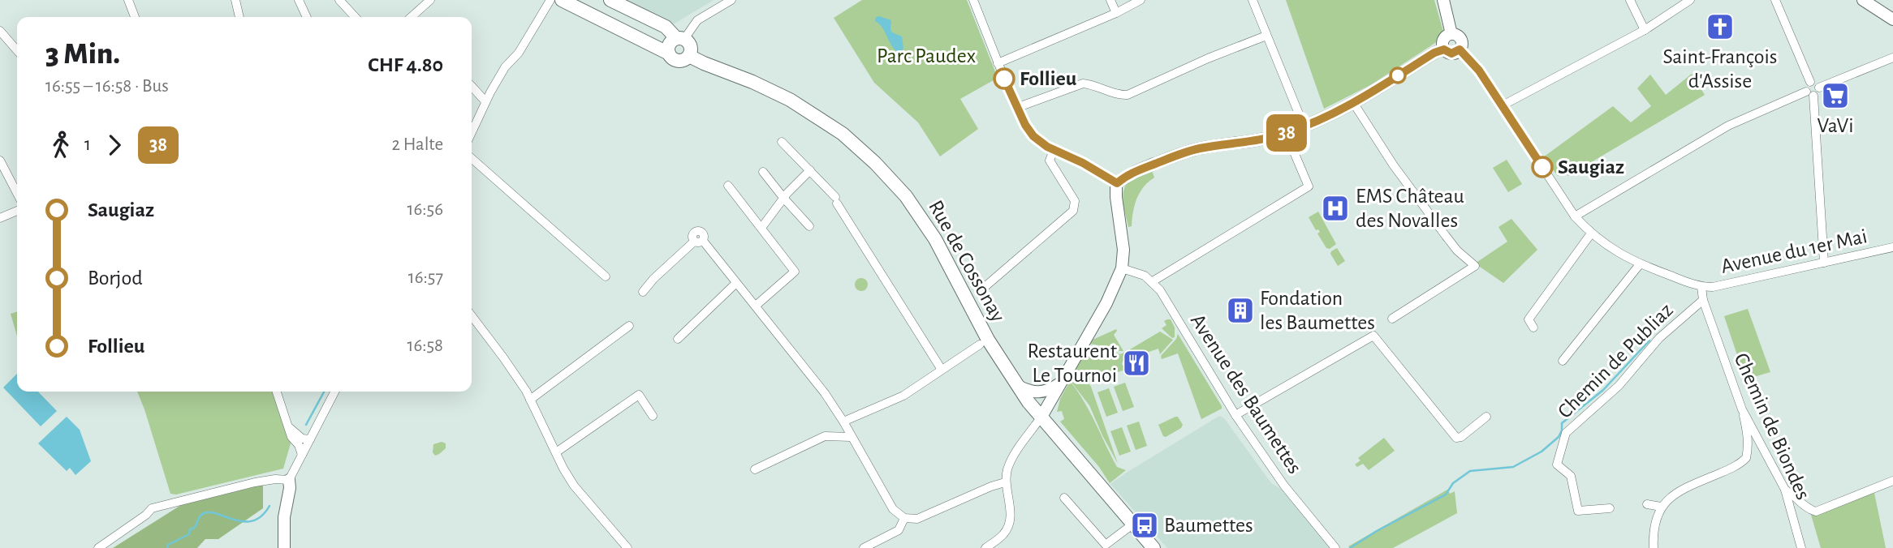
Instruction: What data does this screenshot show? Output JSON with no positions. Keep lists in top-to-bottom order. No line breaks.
{"streets":{"main road":["Rue de Cossonay"],"street":["Avenue du 1er Mai","Chemin de Publiaz","Avenue des Baumettes","Chemin de Biondes"]},"crossings":[["Avenue du 1er Mai","Chemin de Biondes"],["Chemin de Publiaz","Chemin de Biondes"]],"parks":["Parc Paudex"],"places":{"church":["Saint-François d'Assise"],"other":["Follieu","Saugiaz"],"supermarket":["VaVi"],"hospital":["EMS Château des Novalles"],"building":["Fondation les Baumettes"],"restaurant":["Restaurent Le Tournoi"],"bus stop":["Baumettes"]},"lines":["bus line 38"],"page":{"on_map":"38","heading":["3 Min.","16:55 – 16:58 · Bus","CHF 4.80"],"legs":["1","38","2 Halte"],"list":[{"name":"Saugiaz","value":"16:56"},{"name":"Borjod","value":"16:57"},{"name":"Follieu","value":"16:58"}]}}
